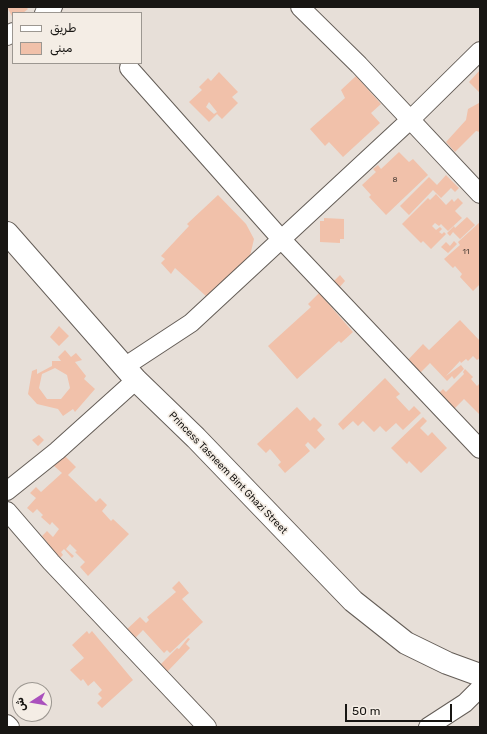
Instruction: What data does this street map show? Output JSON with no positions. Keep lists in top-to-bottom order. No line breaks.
{"streets":{"main road":["Princess Tasneem Bint Ghazi Street"]},"house_numbers":["8","11"],"legend":["طريق","مبنى"],"scale_bar":"50 m","north":"left"}
